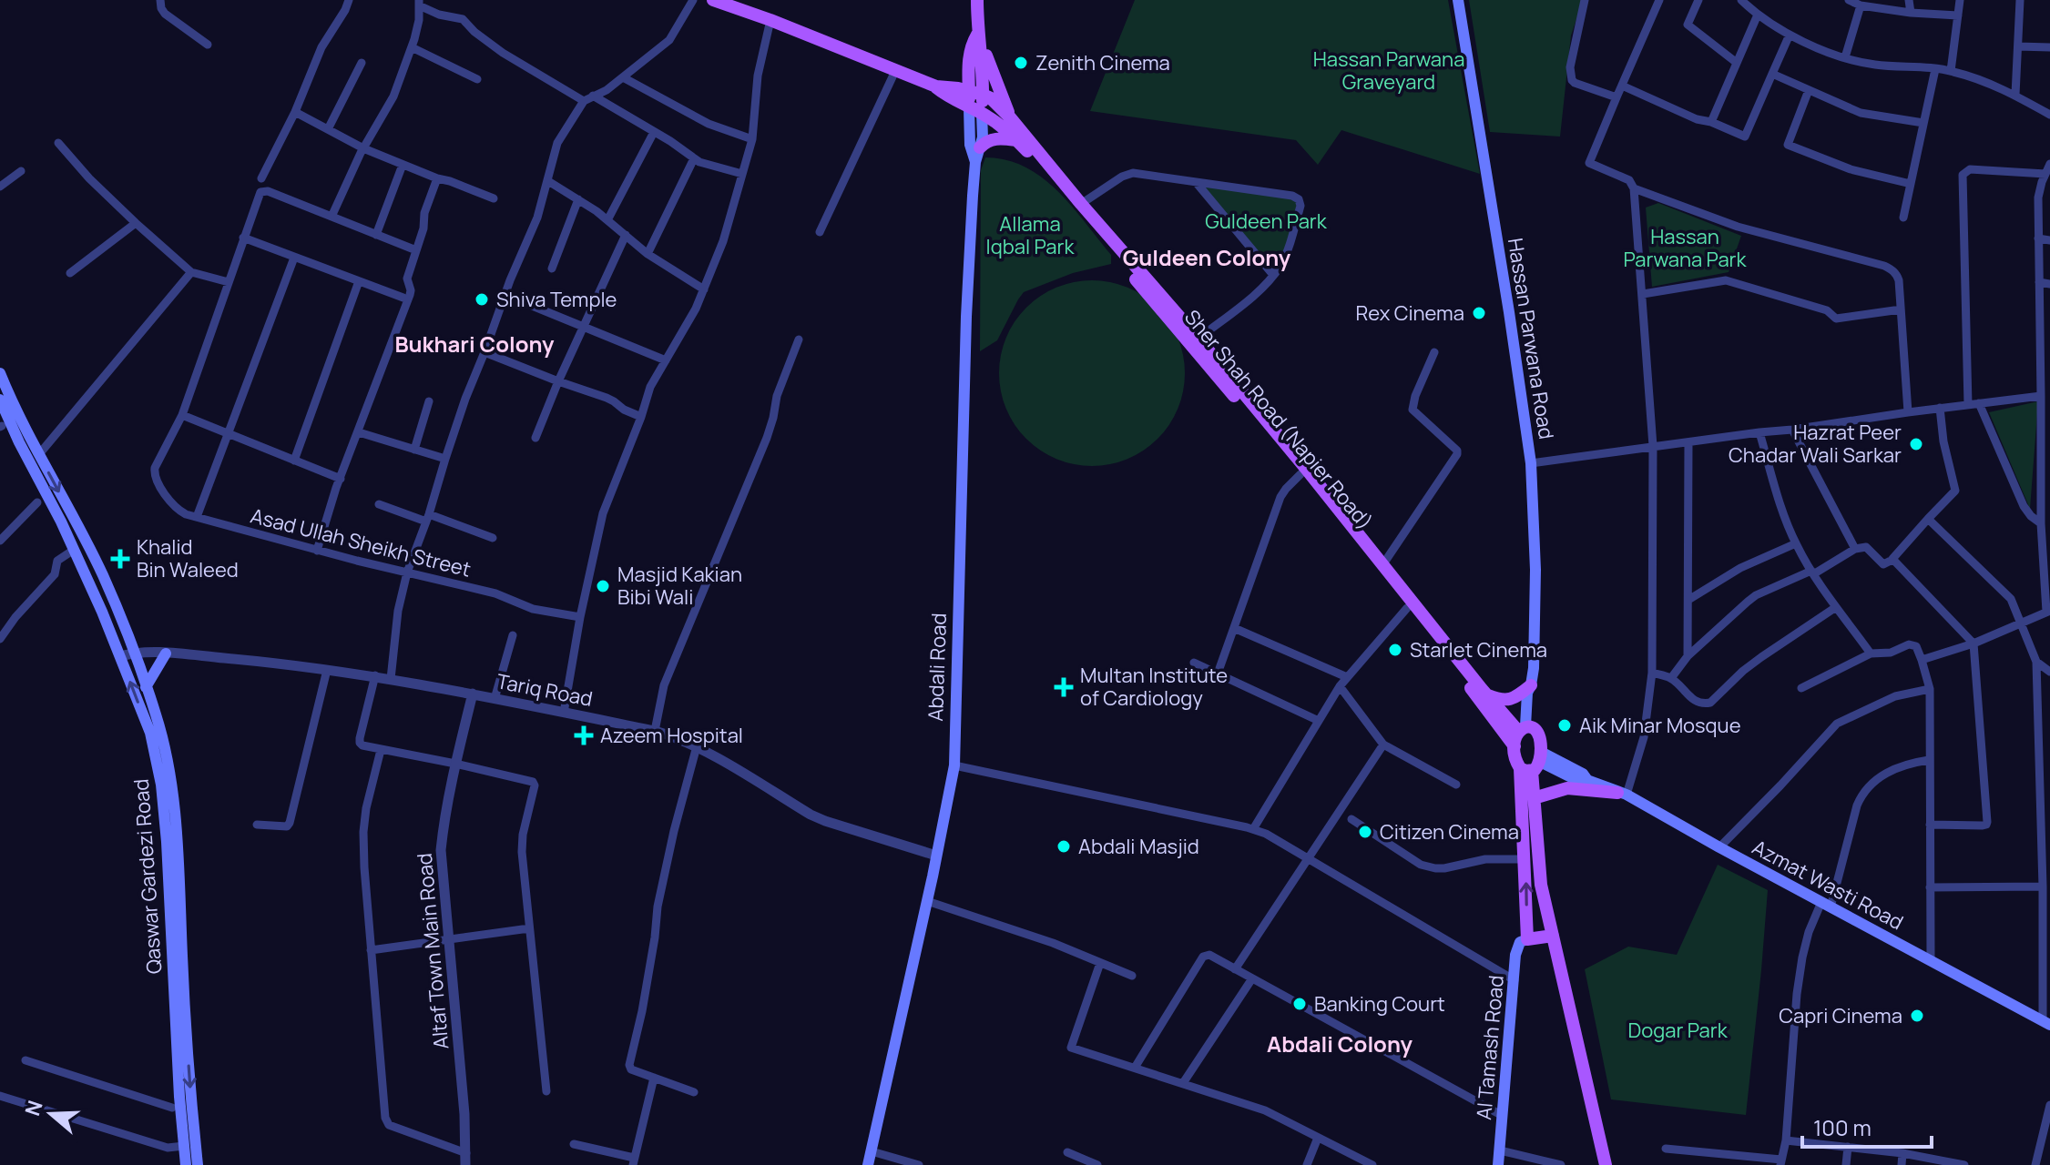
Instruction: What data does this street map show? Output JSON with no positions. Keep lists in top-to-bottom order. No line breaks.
{"streets":{"main road":["Hassan Parwana Road","Sher Shah Road (Napier Road)","Abdali Road","Qaswar Gardezi Road","Azmat Wasti Road","Al Tamash Road"],"street":["Asad Ullah Sheikh Street","Tariq Road","Altaf Town Main Road"]},"crossings":[["Abdali Road","Tariq Road"],["Tariq Road","Qaswar Gardezi Road"],["Tariq Road","Altaf Town Main Road"]],"districts":["Guldeen Colony","Bukhari Colony","Abdali Colony"],"parks":["Hassan Parwana Graveyard","Guldeen Park","Allama Iqbal Park","Hassan Parwana Park","Dogar Park"],"places":{"other":["Zenith Cinema","Shiva Temple","Rex Cinema","Hazrat Peer Chadar Wali Sarkar","Masjid Kakian Bibi Wali","Starlet Cinema","Aik Minar Mosque","Citizen Cinema","Abdali Masjid","Banking Court","Capri Cinema"],"health":["Khalid Bin Waleed","Multan Institute of Cardiology","Azeem Hospital"]},"scale_bar":"100 m","north":"left"}
